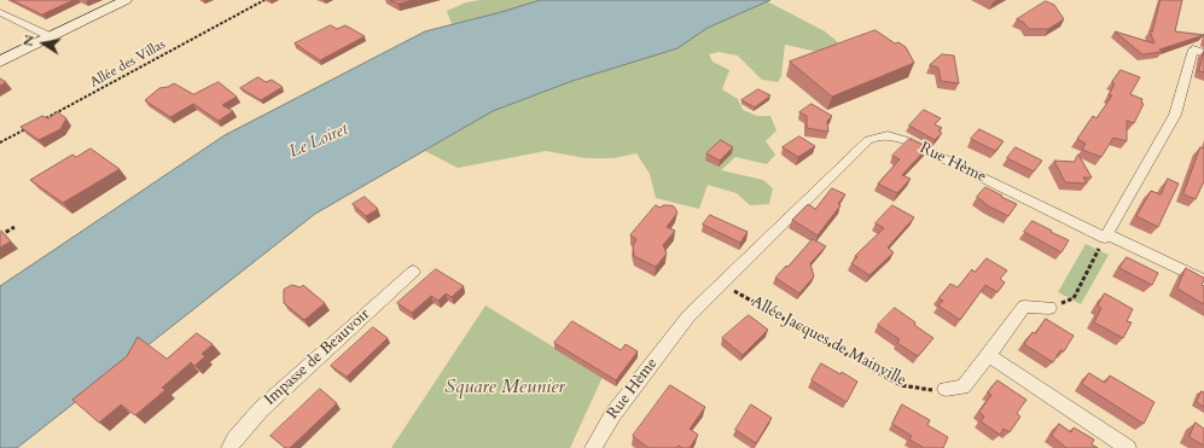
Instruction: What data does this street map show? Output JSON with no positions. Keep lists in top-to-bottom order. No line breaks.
{"streets":{"street":["Rue Hème","Impasse de Beauvoir"],"path":["Allée des Villas","Allée Jacques de Mainville"]},"crossings":[["Rue Hème","Allée Jacques de Mainville"]],"water":["Le Loiret"],"parks":["Square Meunier"],"north":"left"}
